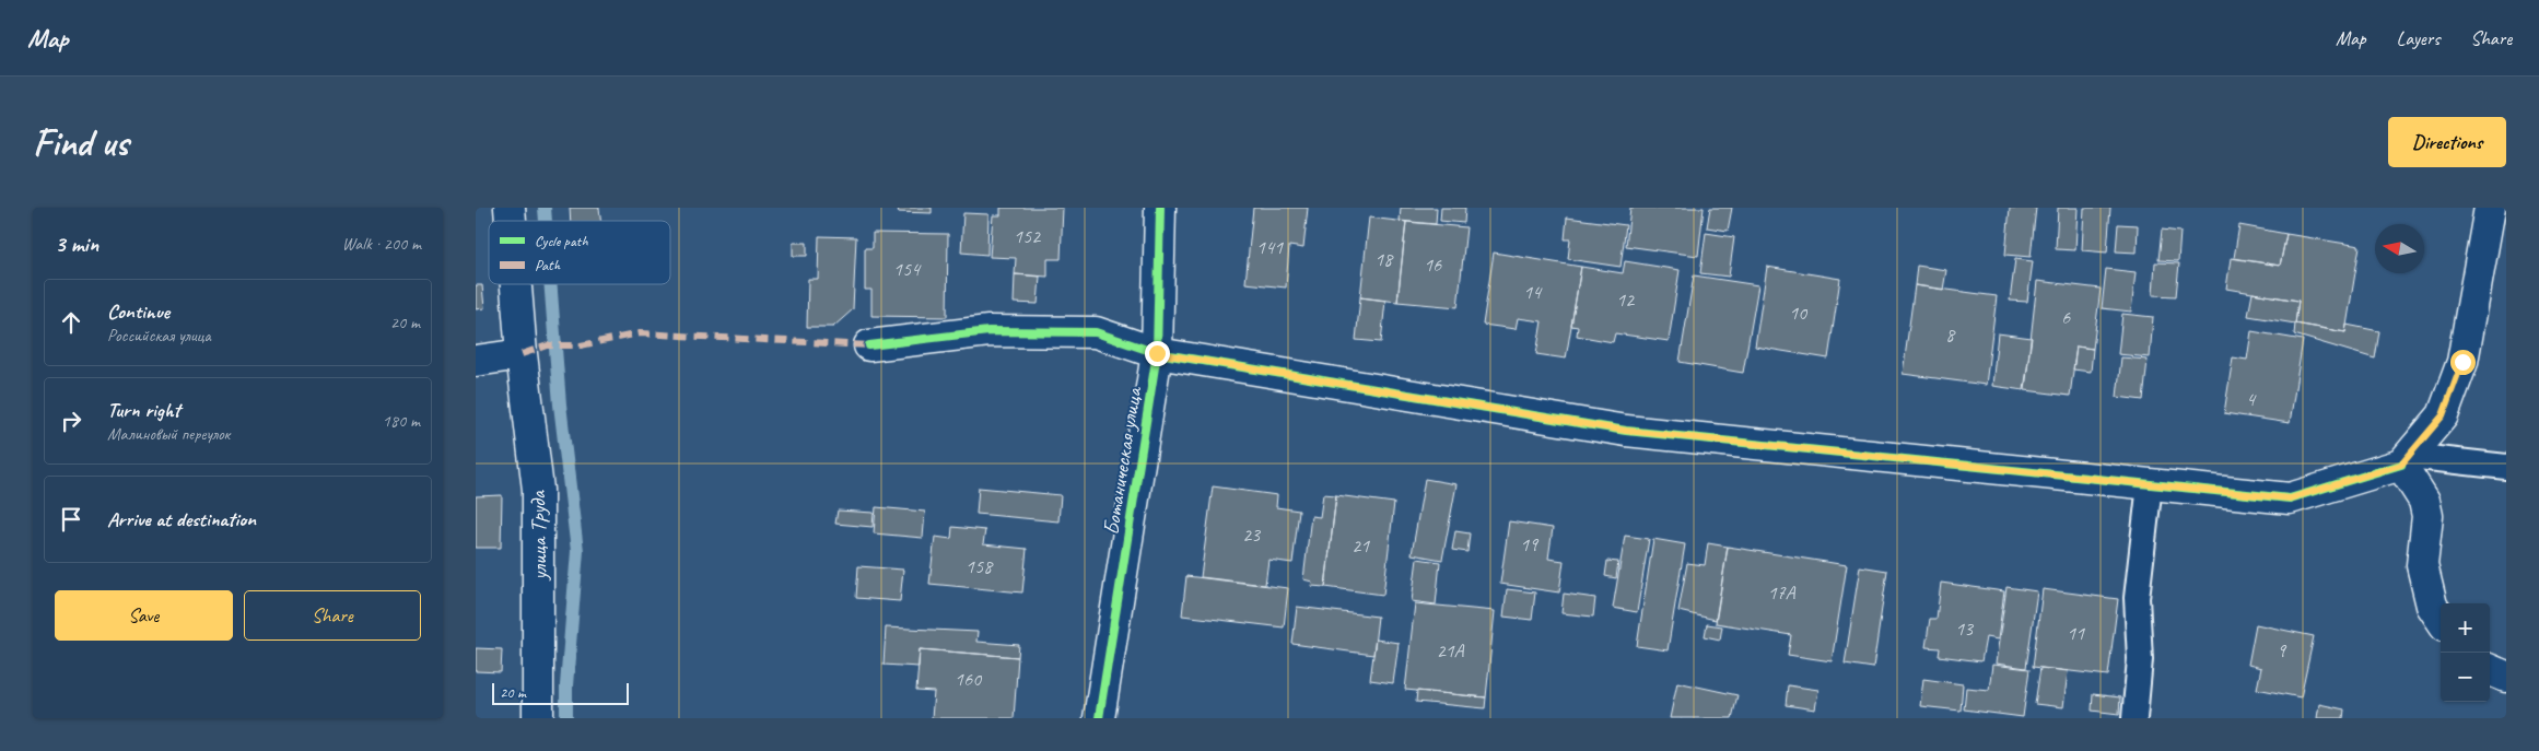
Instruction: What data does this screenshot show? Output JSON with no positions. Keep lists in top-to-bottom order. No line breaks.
{"streets":{"street":["Ботаническая улица","улица Труда"]},"house_numbers":["152","141","18","16","154","14","12","10","6","8","4","23","19","21","158","17А","13","11","21А","9","160"],"legend":["Cycle path","Path"],"scale_bar":"20 m","north":"left","page":{"header":"Map","nav":["Map","Layers","Share"],"buttons":["Directions",["Save","Share"]],"title":"Find us","heading":["3 min","Walk · 200 m"],"list":[["Continue","Российская улица","20 m"],["Turn right","Малиновый переулок","180 m"],"Arrive at destination"],"map_buttons":["+","−"],"scale":"20 m"}}
